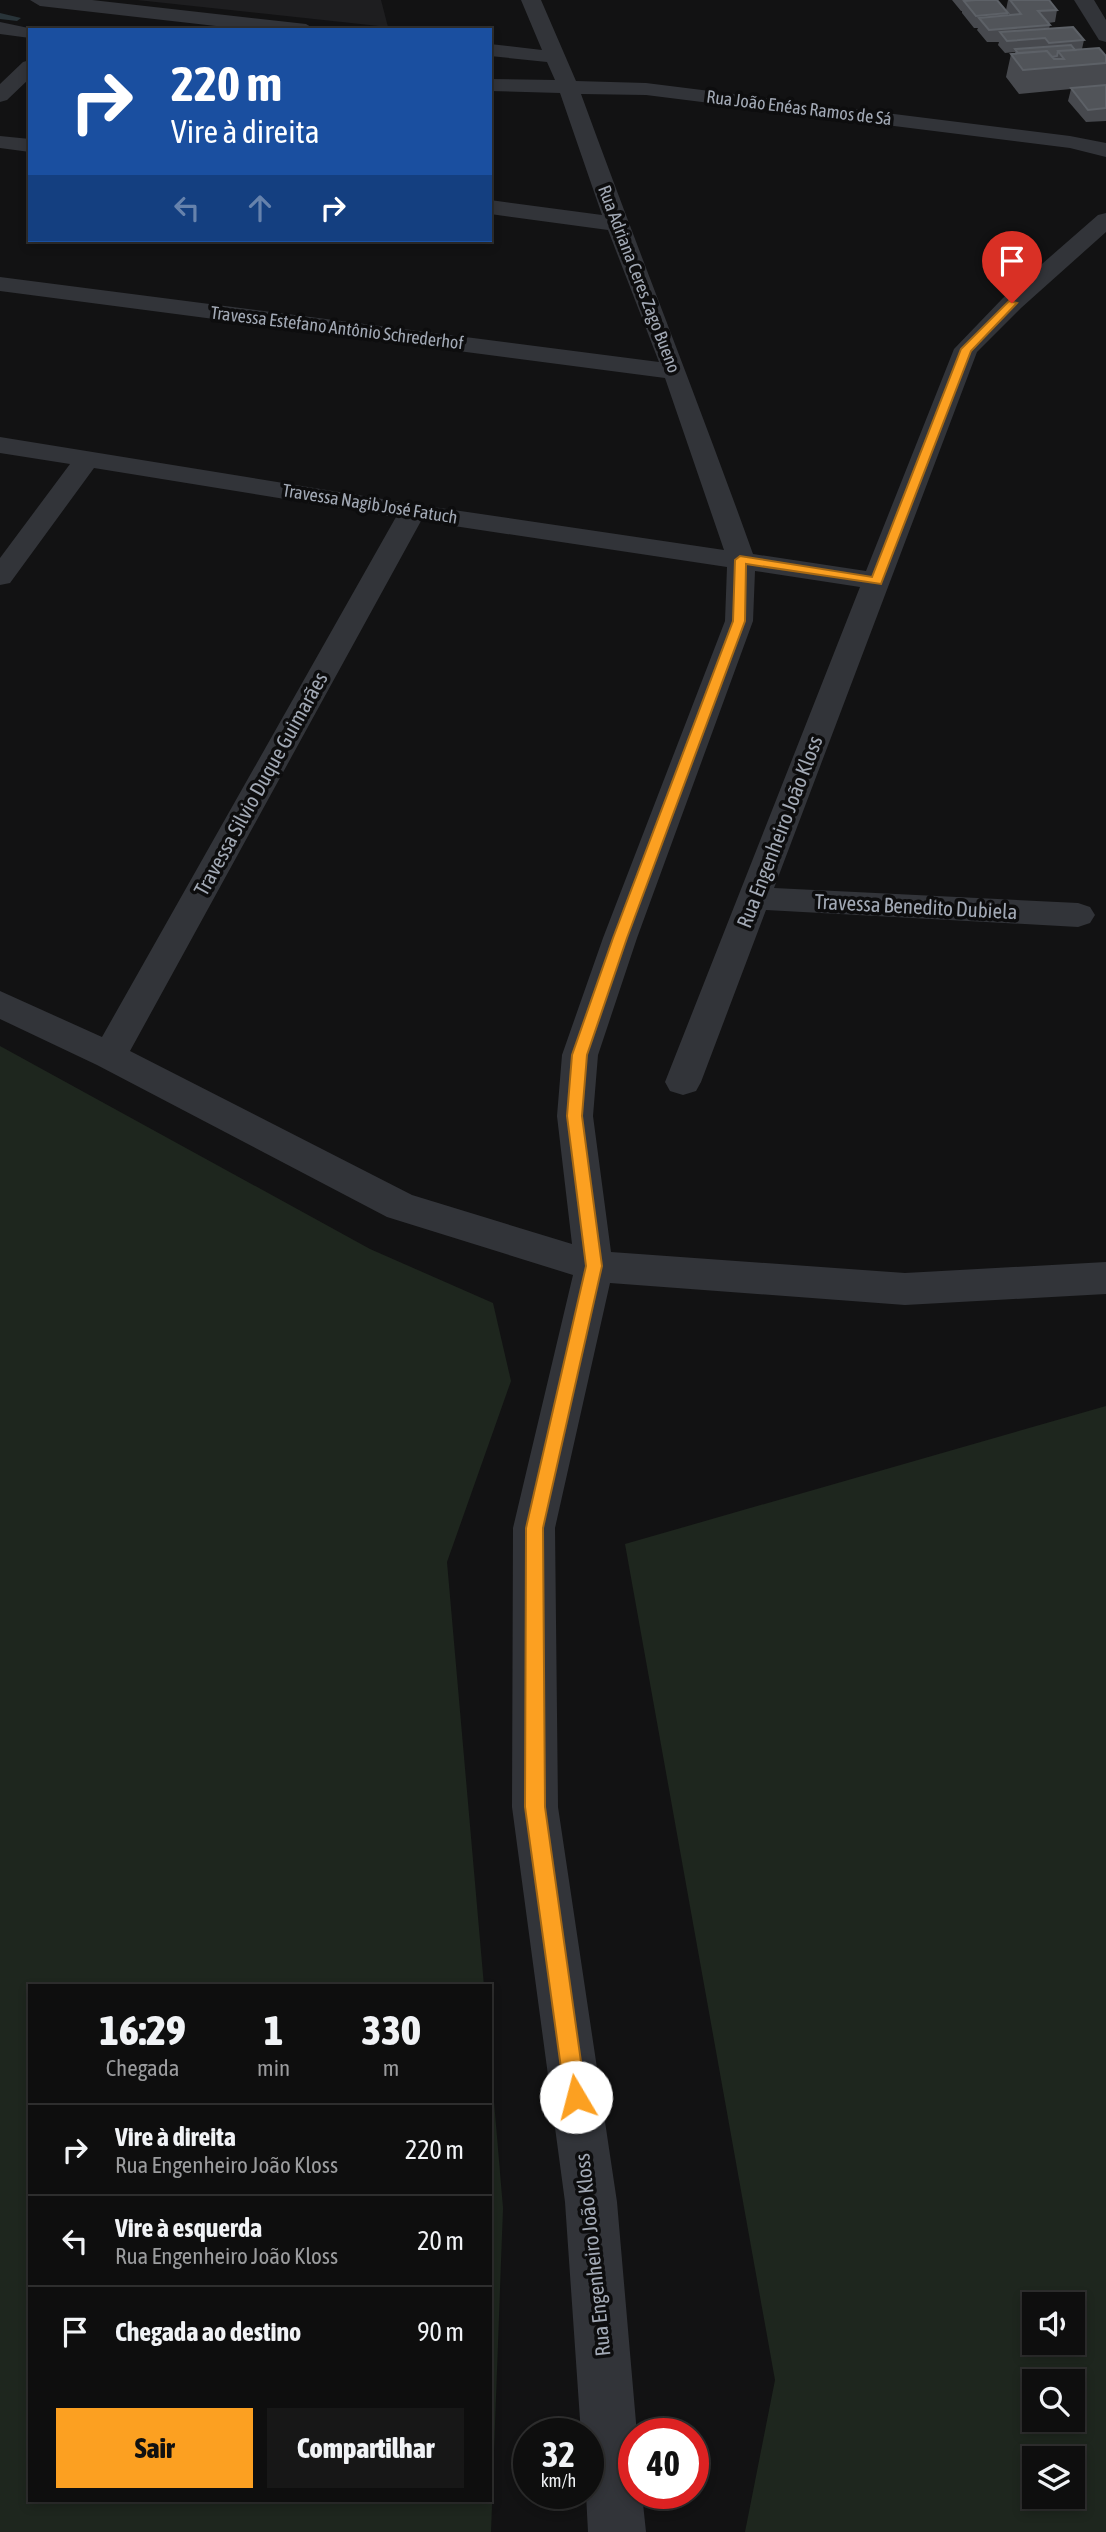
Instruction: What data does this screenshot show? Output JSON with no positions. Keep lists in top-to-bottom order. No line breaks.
{"streets":{"street":["Rua João Enéas Ramos de Sá","Rua Adriana Ceres Zago Bueno","Travessa Estefano Antônio Schrederhof","Travessa Nagib José Fatuch","Travessa Silvio Duque Guimarães","Rua Engenheiro João Kloss","Travessa Benedito Dubiela"]},"crossings":[["Rua João Enéas Ramos de Sá","Rua Adriana Ceres Zago Bueno"],["Rua Adriana Ceres Zago Bueno","Travessa Estefano Antônio Schrederhof"],["Rua Adriana Ceres Zago Bueno","Travessa Nagib José Fatuch"],["Rua Adriana Ceres Zago Bueno","Rua Engenheiro João Kloss"],["Travessa Nagib José Fatuch","Travessa Silvio Duque Guimarães"],["Travessa Nagib José Fatuch","Rua Engenheiro João Kloss"],["Rua Engenheiro João Kloss","Travessa Benedito Dubiela"]],"page":{"turn":["220 m","Vire à direita"],"eta":["16:29","Chegada","1","min","330","m"],"list":[{"name":"Vire à direita","note":"Rua Engenheiro João Kloss","value":"220 m"},{"name":"Vire à esquerda","note":"Rua Engenheiro João Kloss","value":"20 m"},{"name":"Chegada ao destino","value":"90 m"}],"buttons":["Sair","Compartilhar"],"speed":"32 km/h","limit":"40"}}
